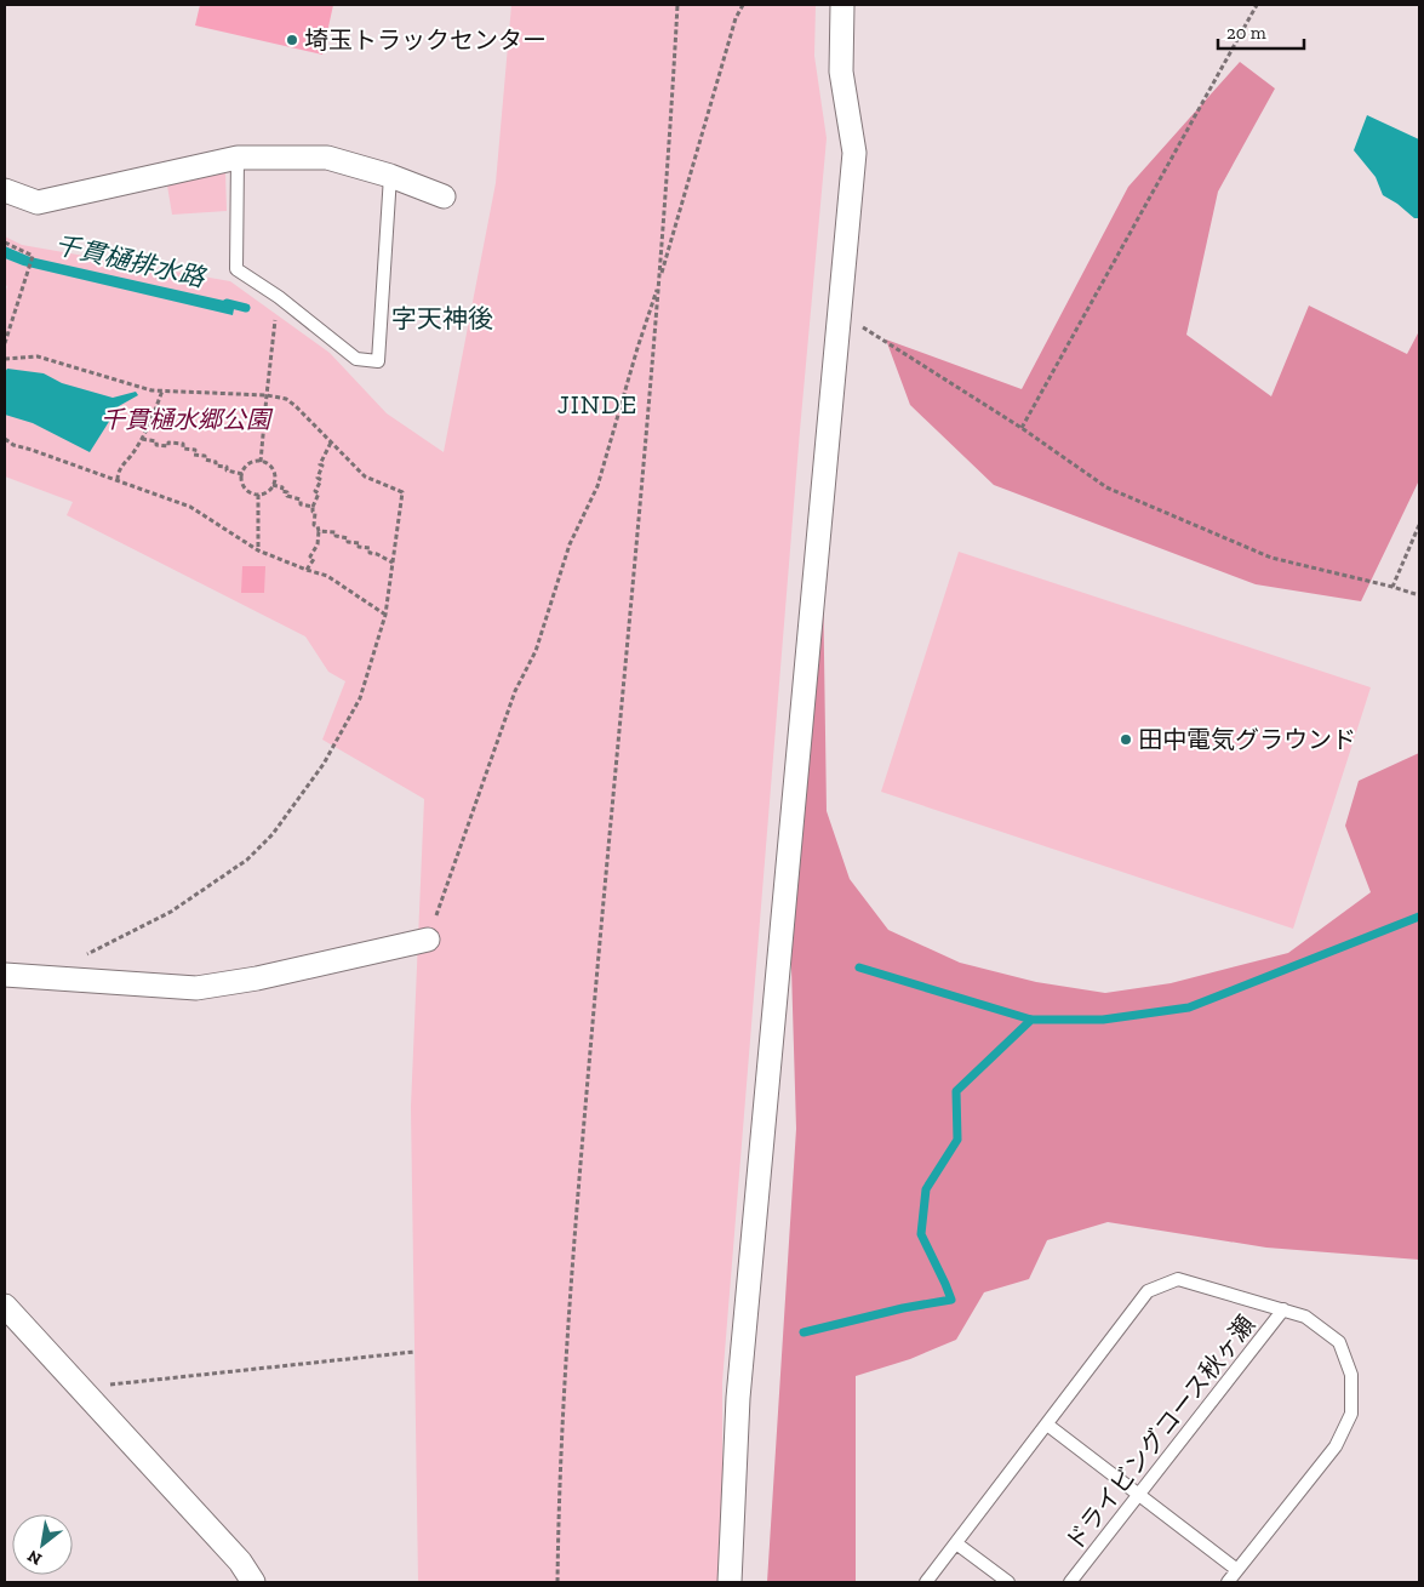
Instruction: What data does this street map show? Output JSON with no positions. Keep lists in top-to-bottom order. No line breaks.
{"streets":{"lane":["ドライビングコース秋ヶ瀬"]},"districts":["字天神後","JINDE"],"water":["千貫樋排水路"],"parks":["千貫樋水郷公園"],"places":["埼玉トラックセンター","田中電気グラウンド"],"scale_bar":"20 m","north":"bottom left"}
